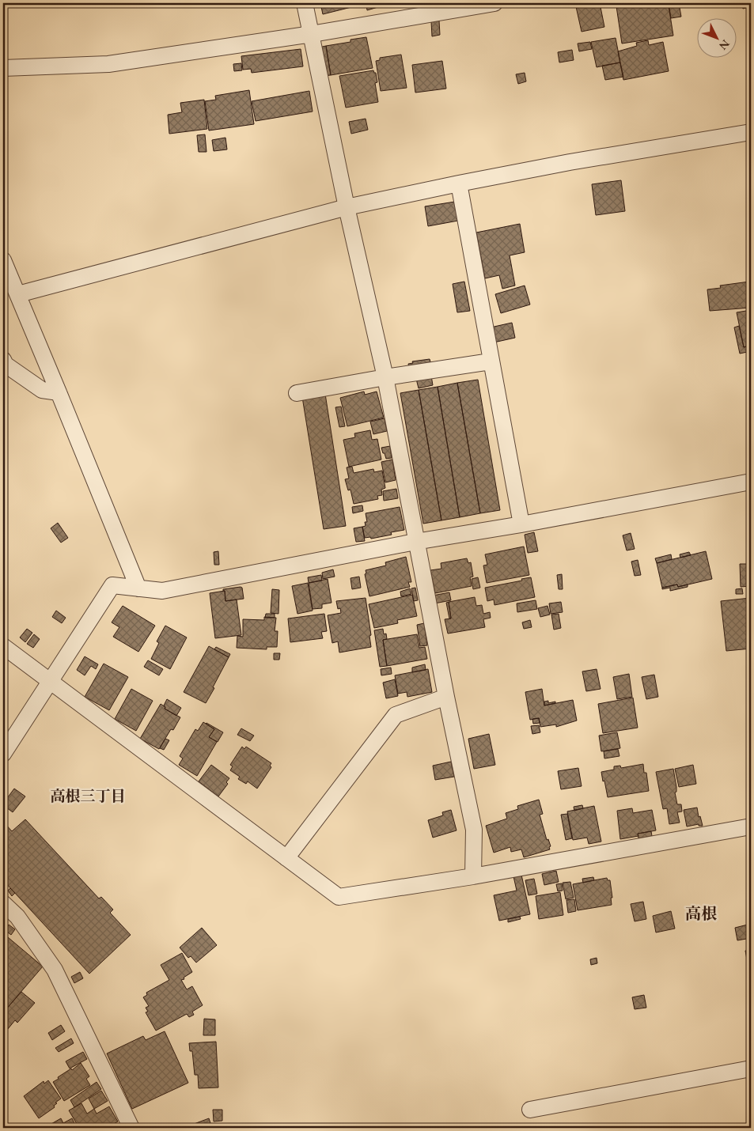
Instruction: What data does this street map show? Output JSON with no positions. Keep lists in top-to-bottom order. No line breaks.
{"districts":["高根三丁目","高根"],"north":"bottom right"}
